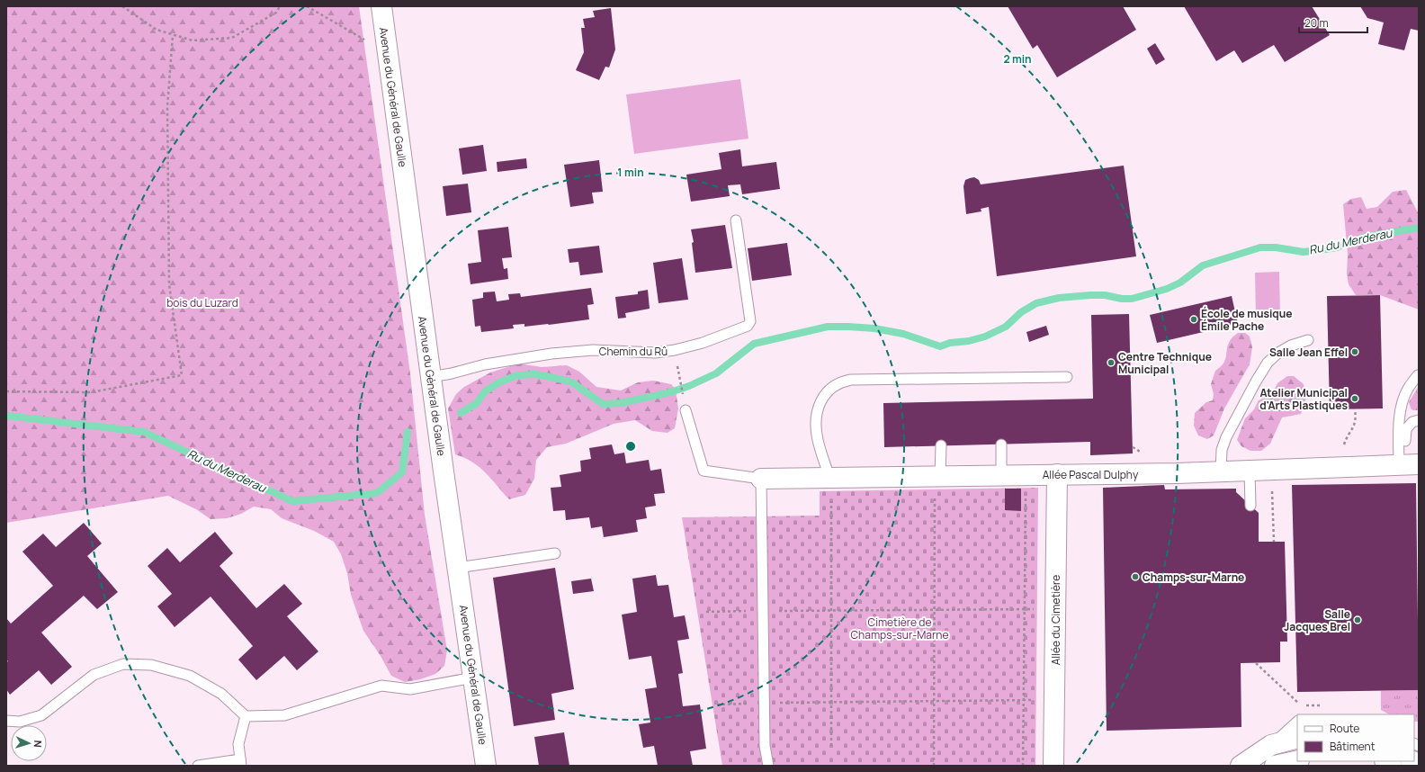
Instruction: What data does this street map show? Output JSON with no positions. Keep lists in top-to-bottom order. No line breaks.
{"streets":{"street":["Avenue du Général de Gaulle","Allée Pascal Dulphy","Allée du Cimetière"],"lane":["Chemin du Rû"]},"crossings":[["Avenue du Général de Gaulle","Chemin du Rû"],["Allée Pascal Dulphy","Allée du Cimetière"]],"water":["Ru du Merderau"],"parks":["bois du Luzard","Cimetière de Champs-sur-Marne"],"places":["École de musique Émile Pache","Salle Jean Effel","Centre Technique Municipal","Atelier Municipal d'Arts Plastiques","Champs-sur-Marne","Salle Jacques Brel"],"legend":["Route","Bâtiment"],"scale_bar":"20 m","north":"right","rings":["2 min","1 min"]}
